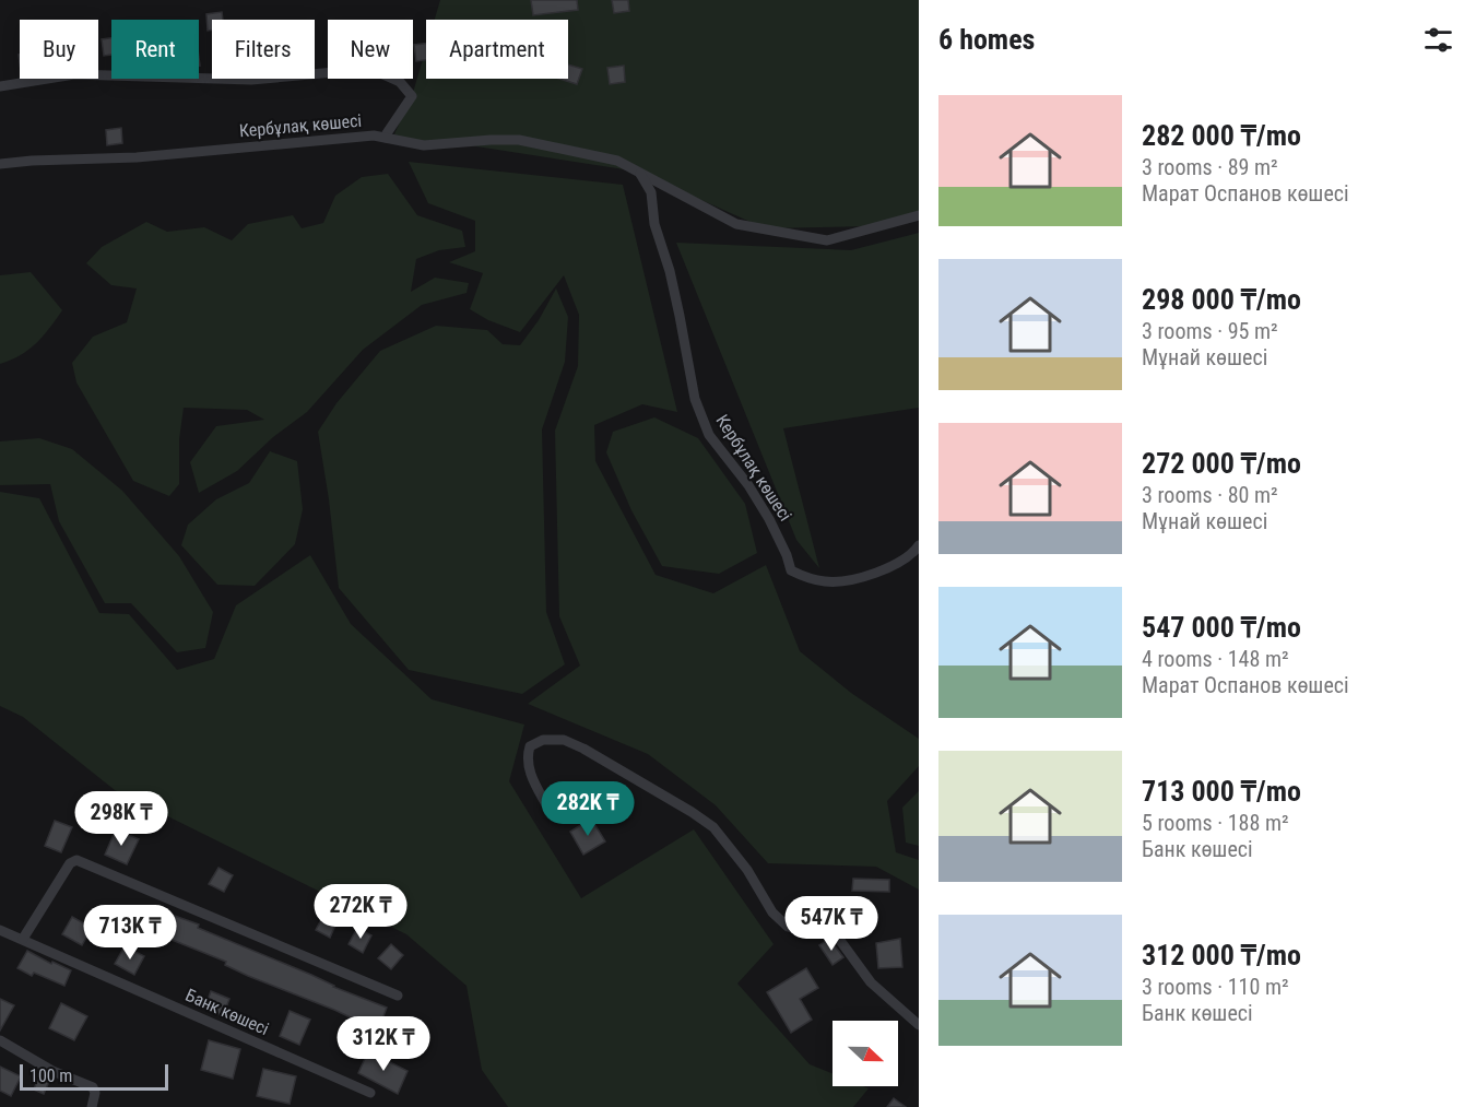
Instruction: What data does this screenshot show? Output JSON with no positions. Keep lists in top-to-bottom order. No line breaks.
{"streets":{"street":["Кербұлақ көшесі","Банк көшесі"]},"scale_bar":"100 m","north":"right","page":{"heading":"6 homes","chip":["Buy","Rent","Filters","New","Apartment"],"list":[{"name":"282 000 ₸/mo","note":"3 rooms · 89 m² · Марат Оспанов көшесі"},{"name":"298 000 ₸/mo","note":"3 rooms · 95 m² · Мұнай көшесі"},{"name":"272 000 ₸/mo","note":"3 rooms · 80 m² · Мұнай көшесі"},{"name":"547 000 ₸/mo","note":"4 rooms · 148 m² · Марат Оспанов көшесі"},{"name":"713 000 ₸/mo","note":"5 rooms · 188 m² · Банк көшесі"},{"name":"312 000 ₸/mo","note":"3 rooms · 110 m² · Банк көшесі"}],"price":["282K ₸","298K ₸","272K ₸","547K ₸","713K ₸","312K ₸"],"scale":"100 m"}}
